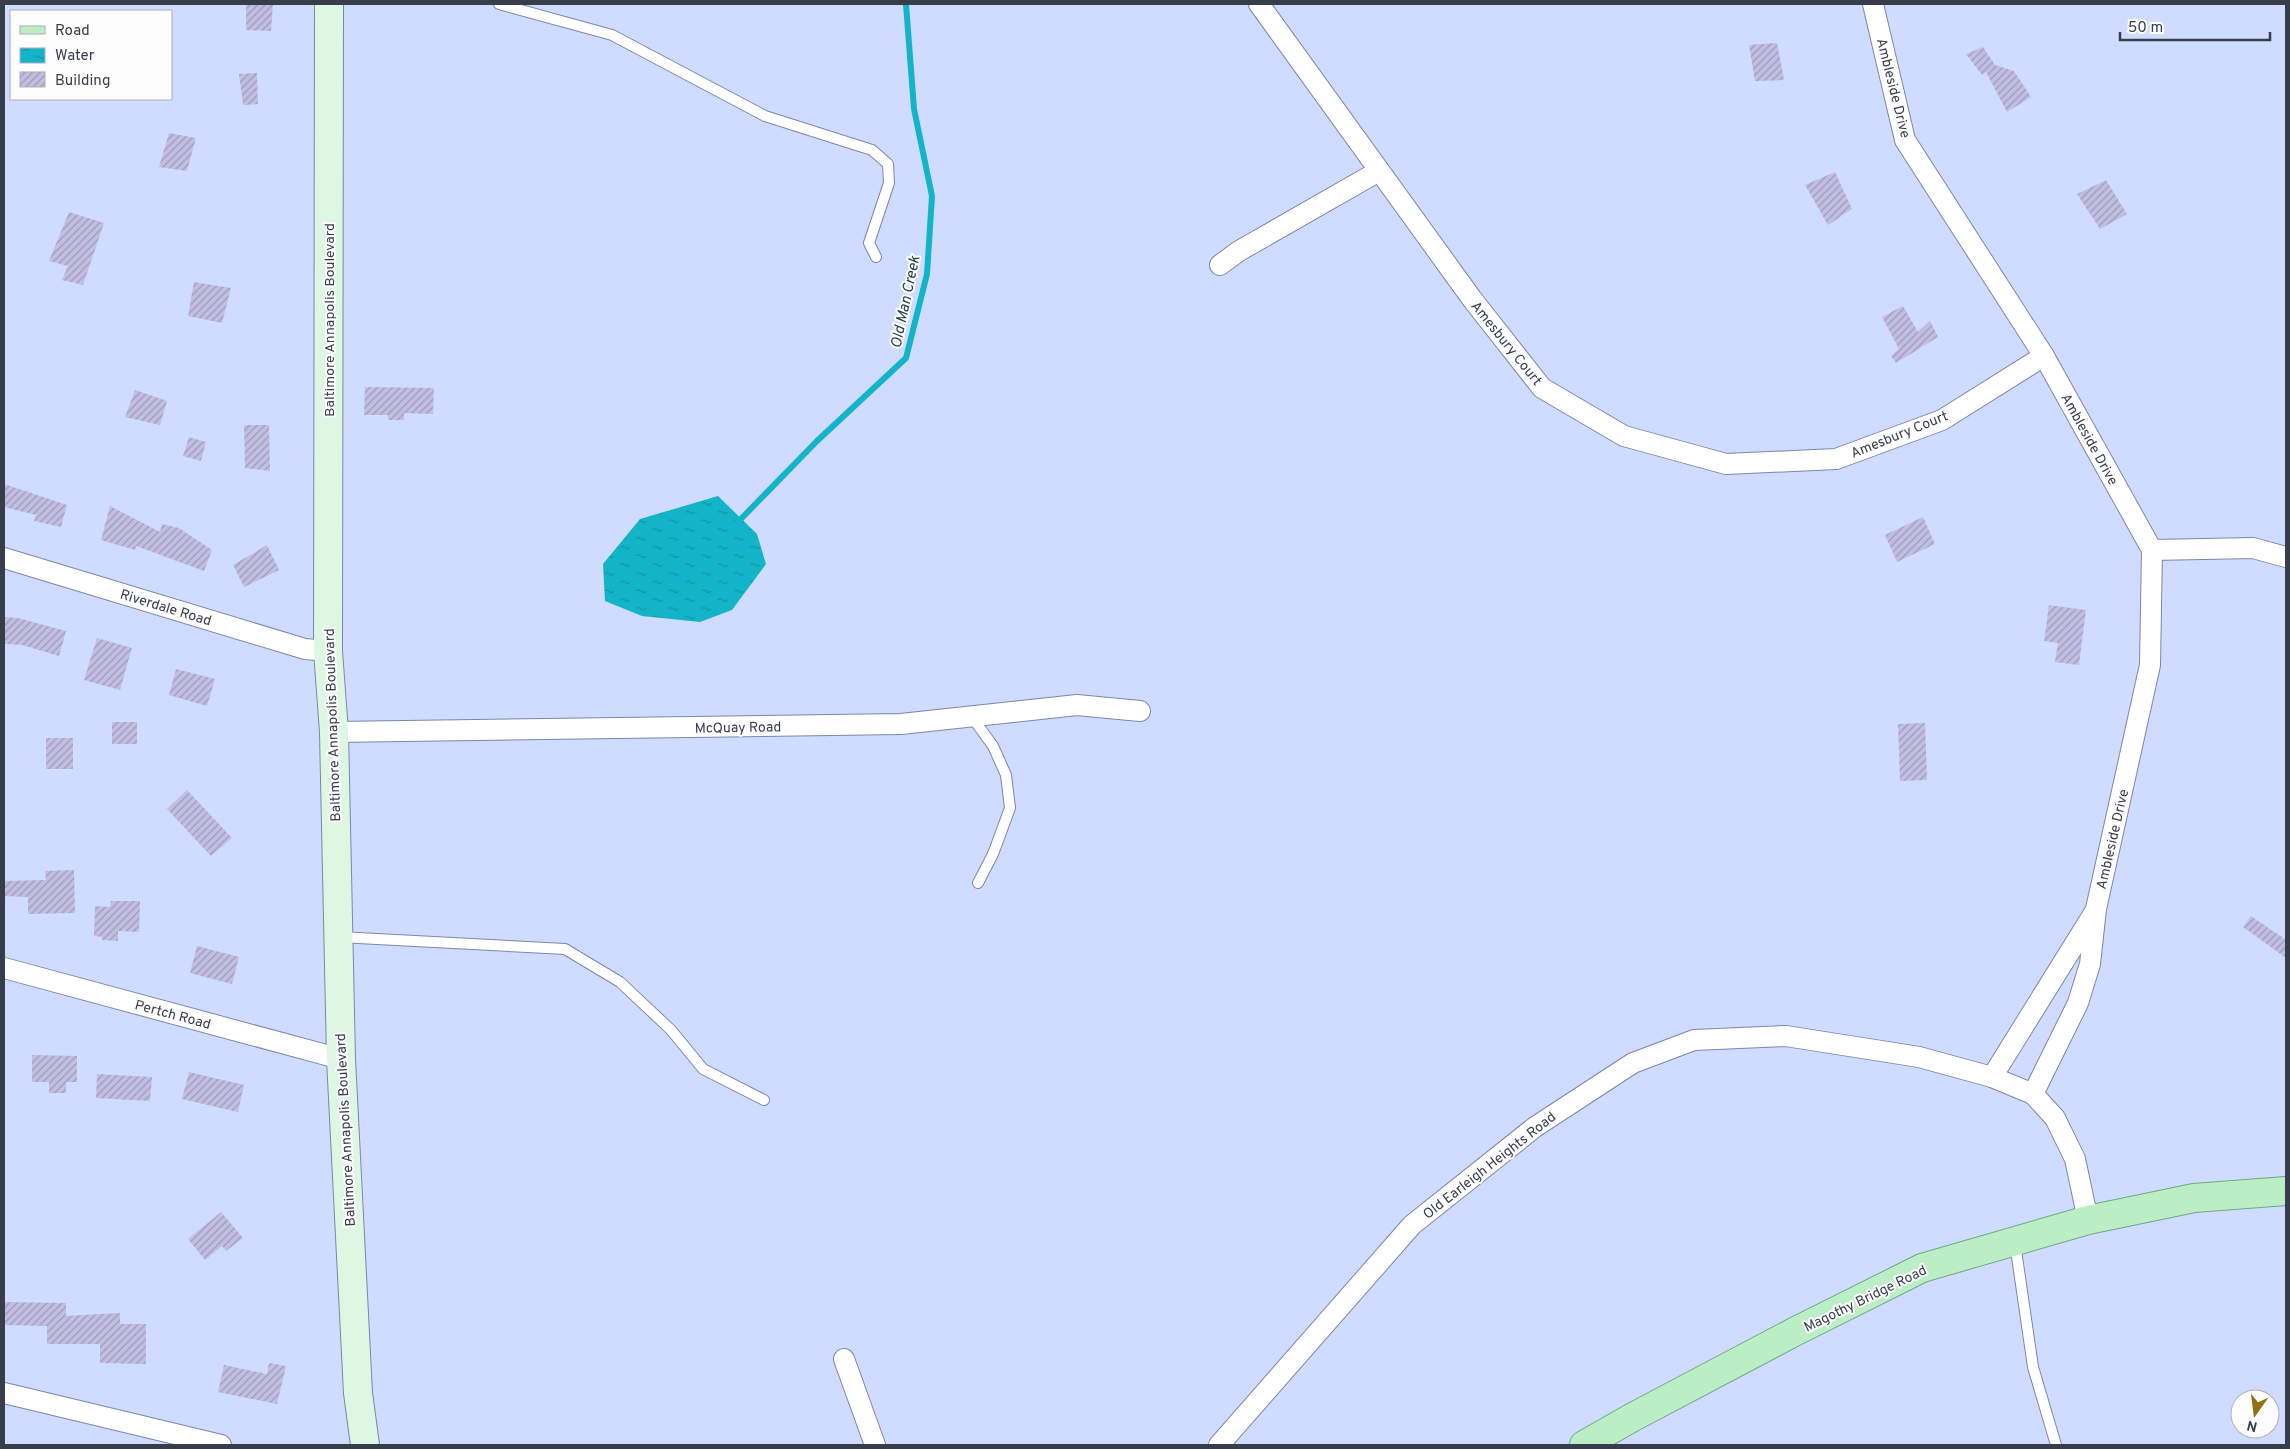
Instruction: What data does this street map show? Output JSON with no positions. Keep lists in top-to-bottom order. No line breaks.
{"streets":{"main road":["Baltimore Annapolis Boulevard","Magothy Bridge Road"],"street":["Ambleside Drive","Amesbury Court","Riverdale Road","McQuay Road","Pertch Road","Old Earleigh Heights Road"]},"crossings":[["Ambleside Drive","Amesbury Court"],["Ambleside Drive","Old Earleigh Heights Road"],["Baltimore Annapolis Boulevard","Riverdale Road"],["Baltimore Annapolis Boulevard","McQuay Road"],["Baltimore Annapolis Boulevard","Pertch Road"],["Old Earleigh Heights Road","Magothy Bridge Road"]],"water":["Old Man Creek"],"legend":["Road","Water","Building"],"scale_bar":"50 m","north":"bottom"}
